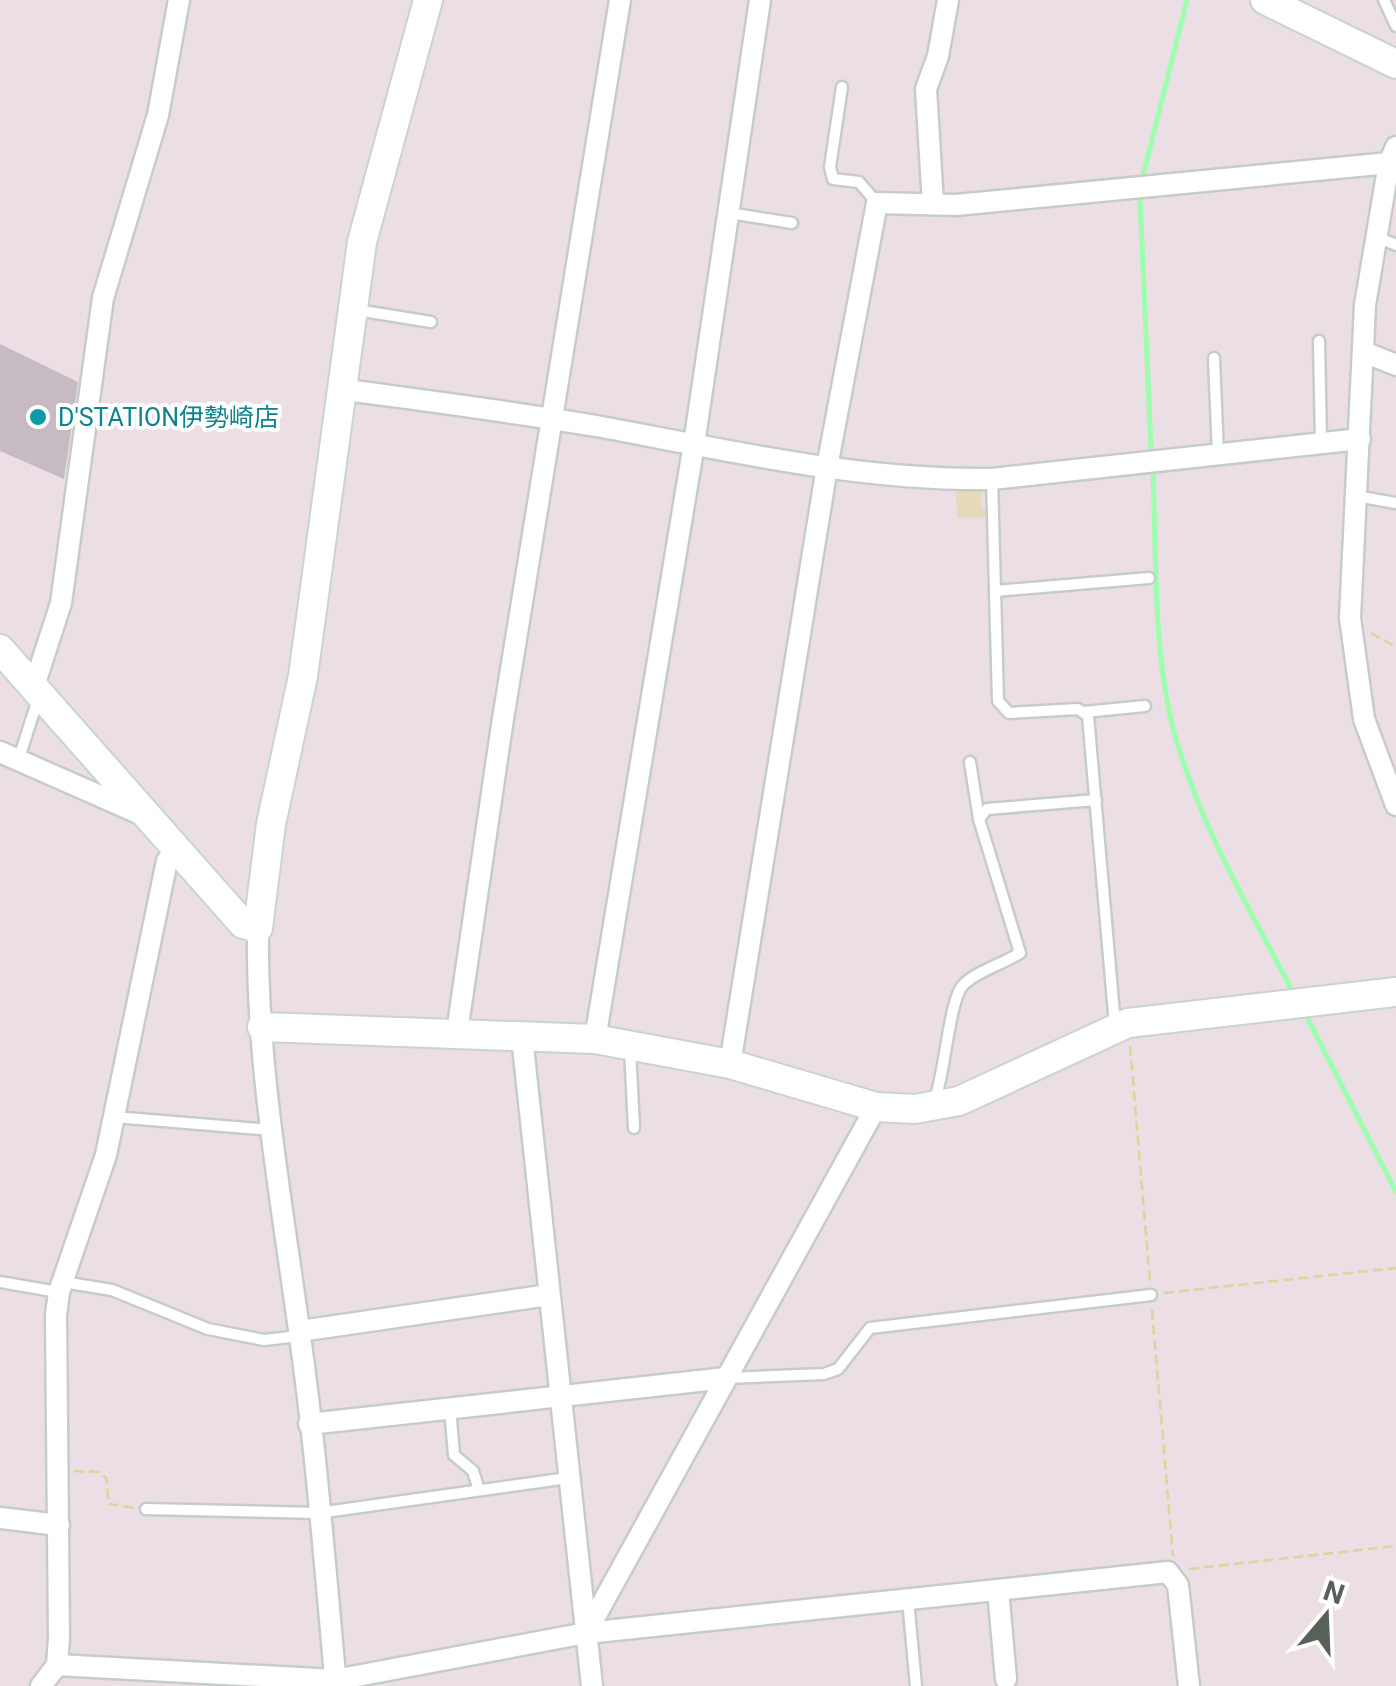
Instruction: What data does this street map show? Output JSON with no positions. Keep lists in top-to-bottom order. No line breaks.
{"places":["D'STATION伊勢崎店"],"north":"top"}
